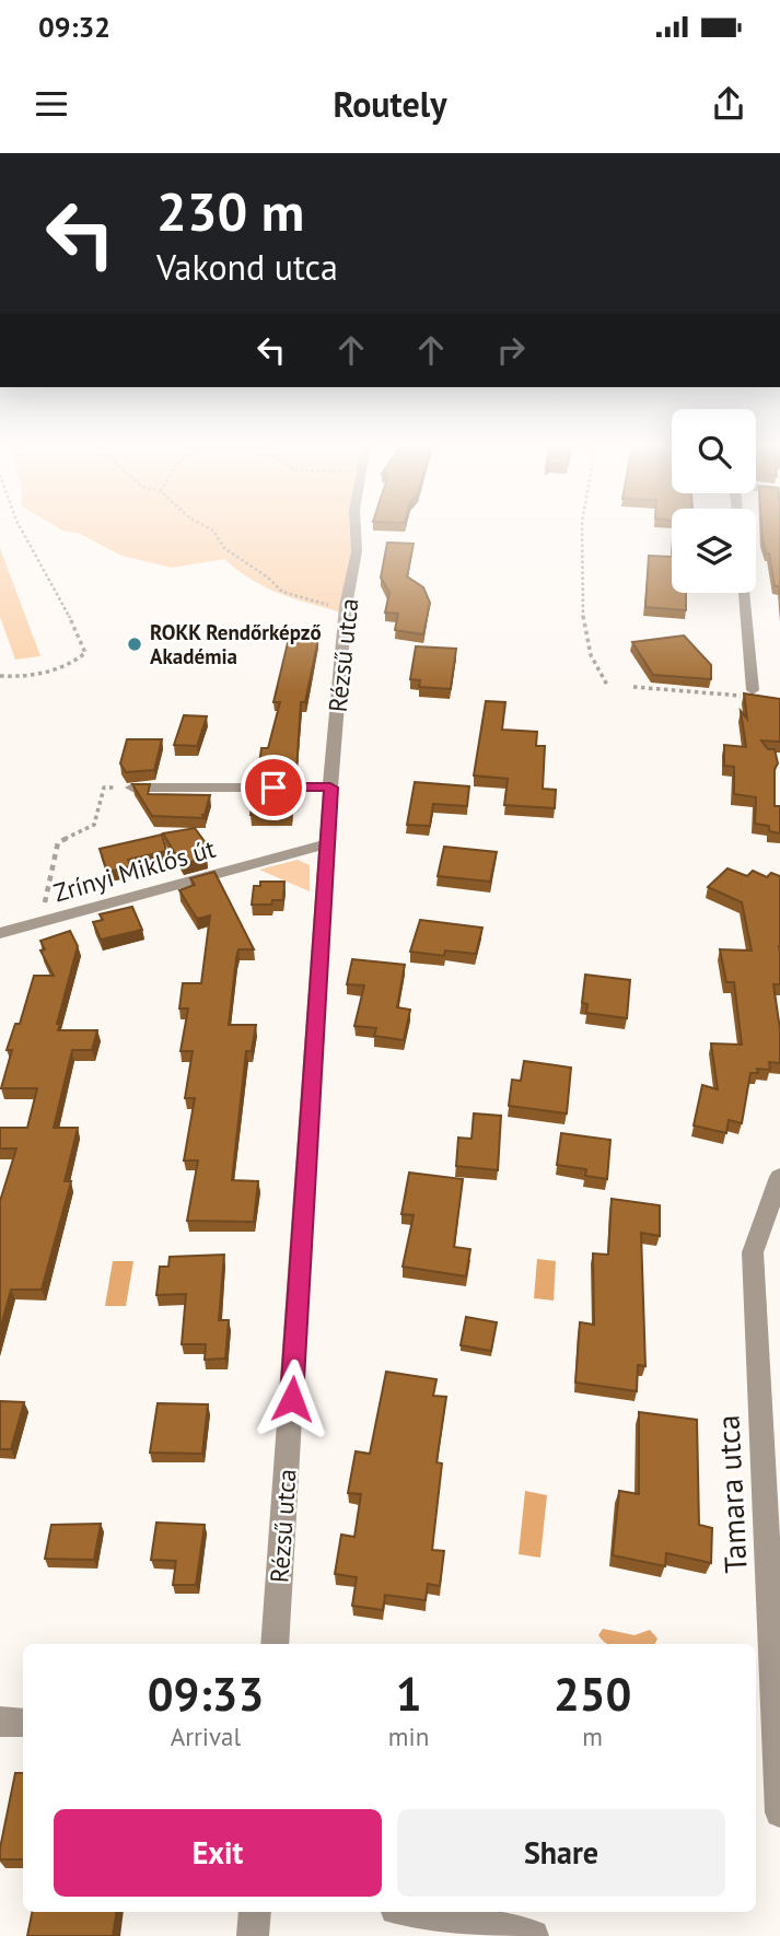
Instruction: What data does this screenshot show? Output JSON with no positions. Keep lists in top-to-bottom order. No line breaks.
{"streets":{"street":["Rézsű utca","Zrínyi Miklós út","Tamara utca"]},"crossings":[["Rézsű utca","Zrínyi Miklós út"]],"places":["ROKK Rendőrképző Akadémia"],"page":{"status":"09:32","header":"Routely","turn":["230 m","Vakond utca"],"eta":["09:33","Arrival","1","min","250","m"],"buttons":["Exit","Share"]}}
